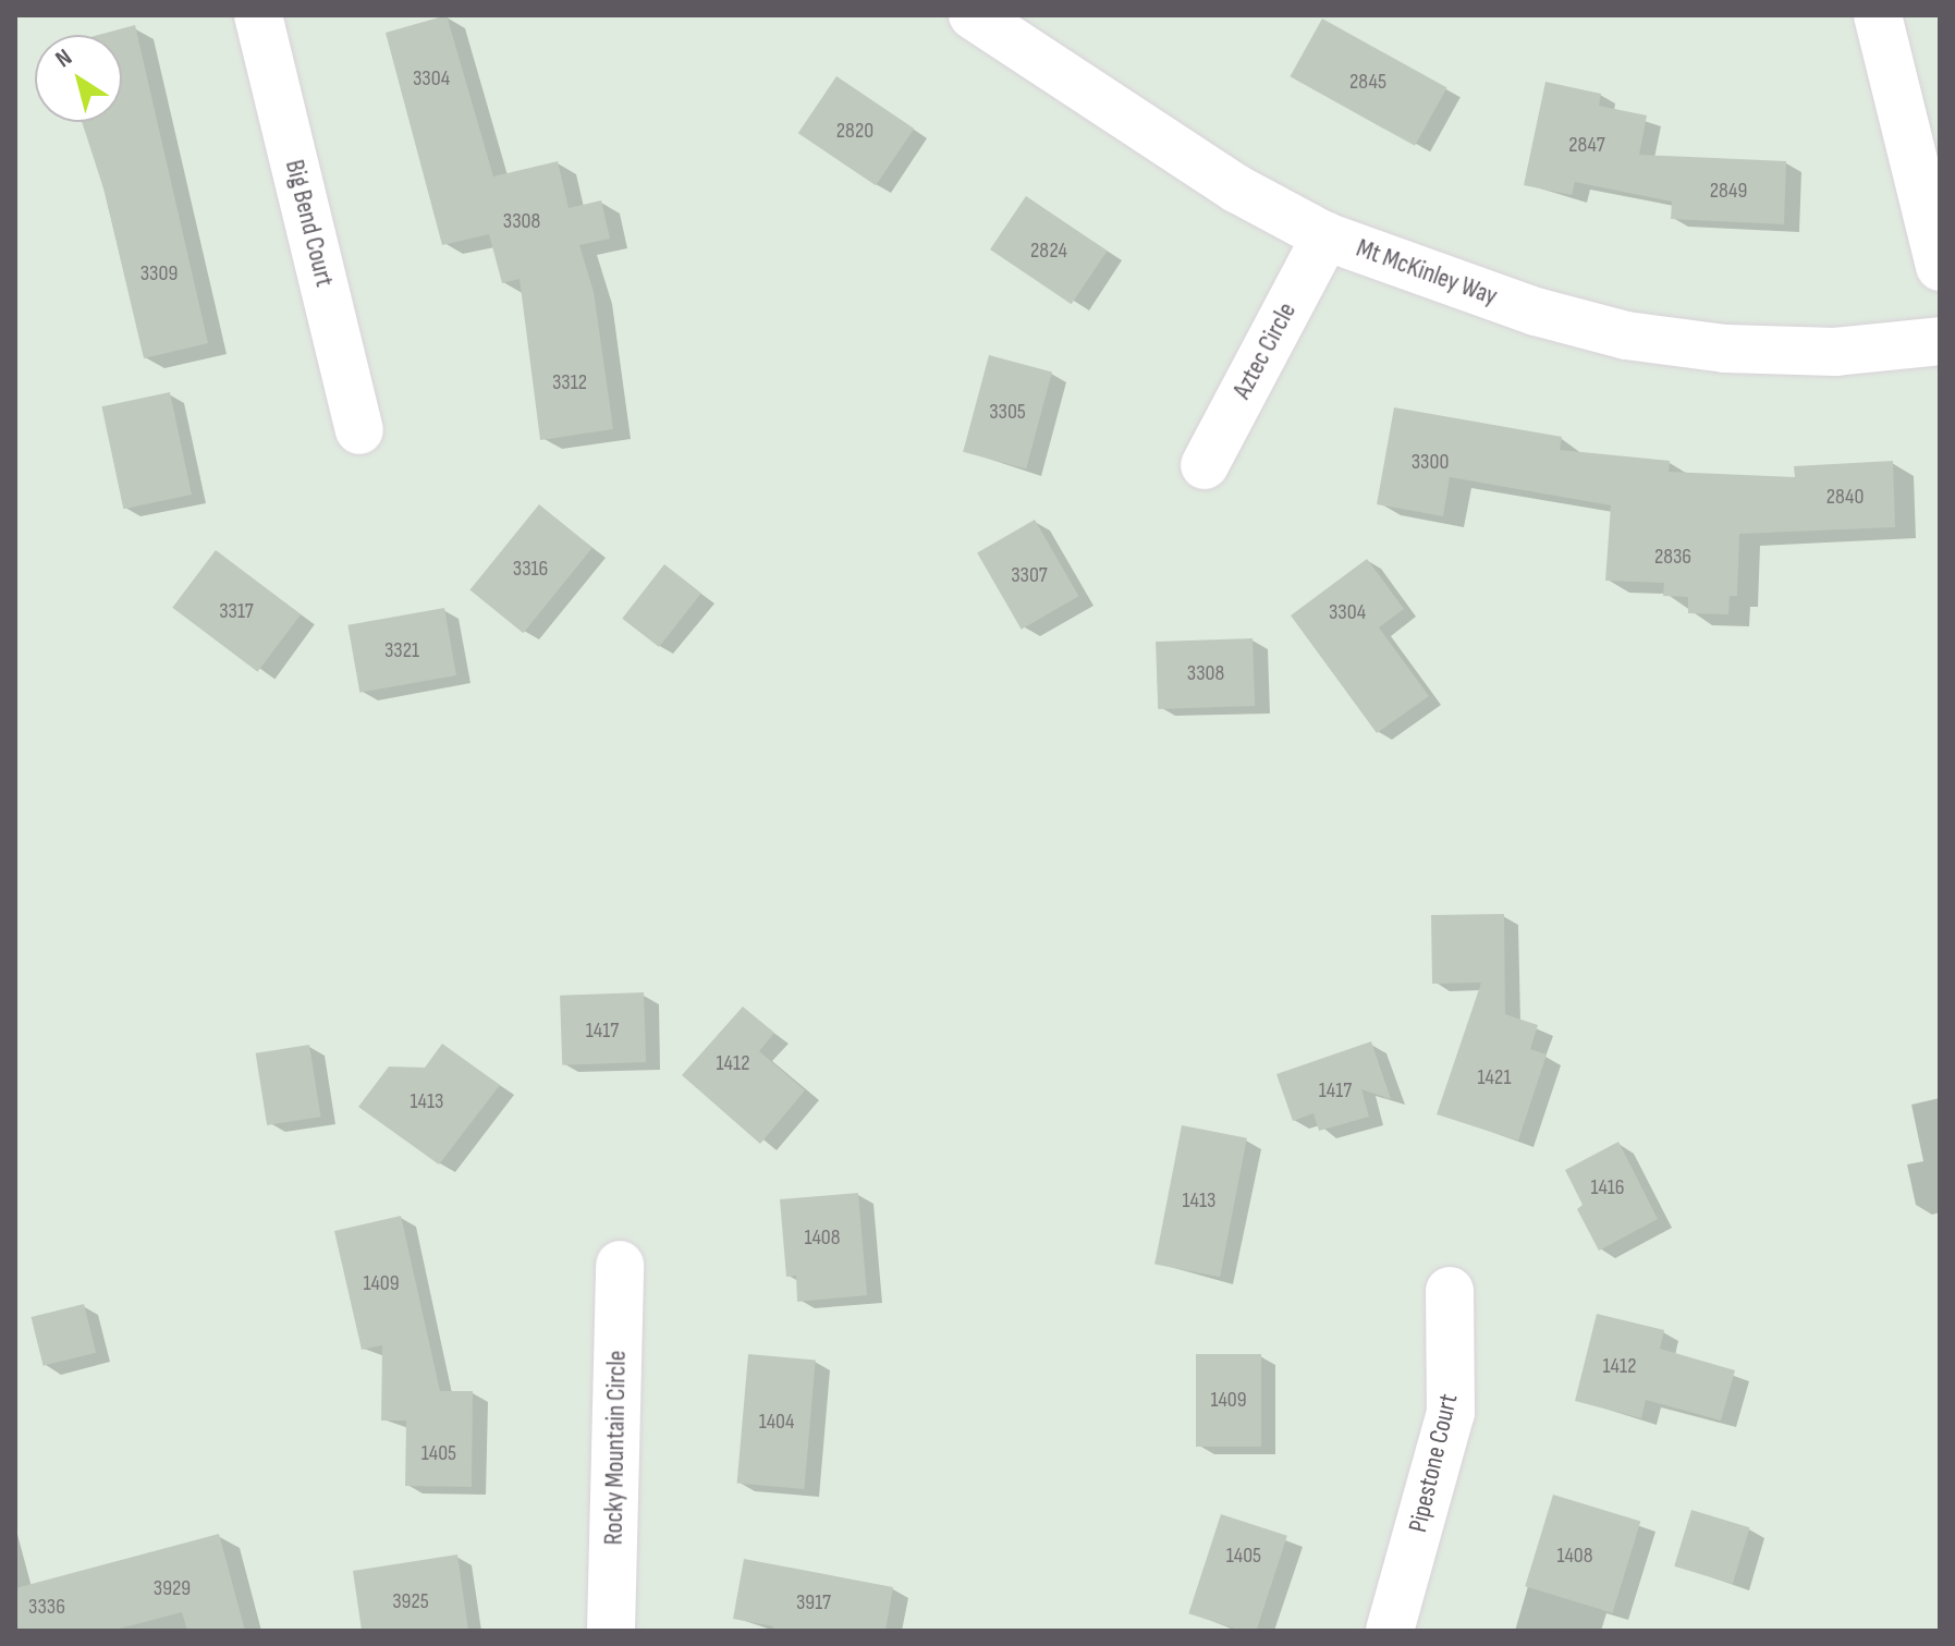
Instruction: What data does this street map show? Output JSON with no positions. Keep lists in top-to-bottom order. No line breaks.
{"streets":{"street":["Big Bend Court","Mt McKinley Way","Aztec Circle","Rocky Mountain Circle","Pipestone Court"]},"crossings":[["Mt McKinley Way","Aztec Circle"]],"house_numbers":["3304","2845","2820","2847","2849","3308","2824","3309","3312","3305","3300","2840","2836","3316","3307","3317","3304","3321","3308","1417","1412","1421","1417","1413","1416","1413","1408","1409","1412","1409","1404","1405","1405","1408","3929","3925","3917","3336"],"north":"top left"}
